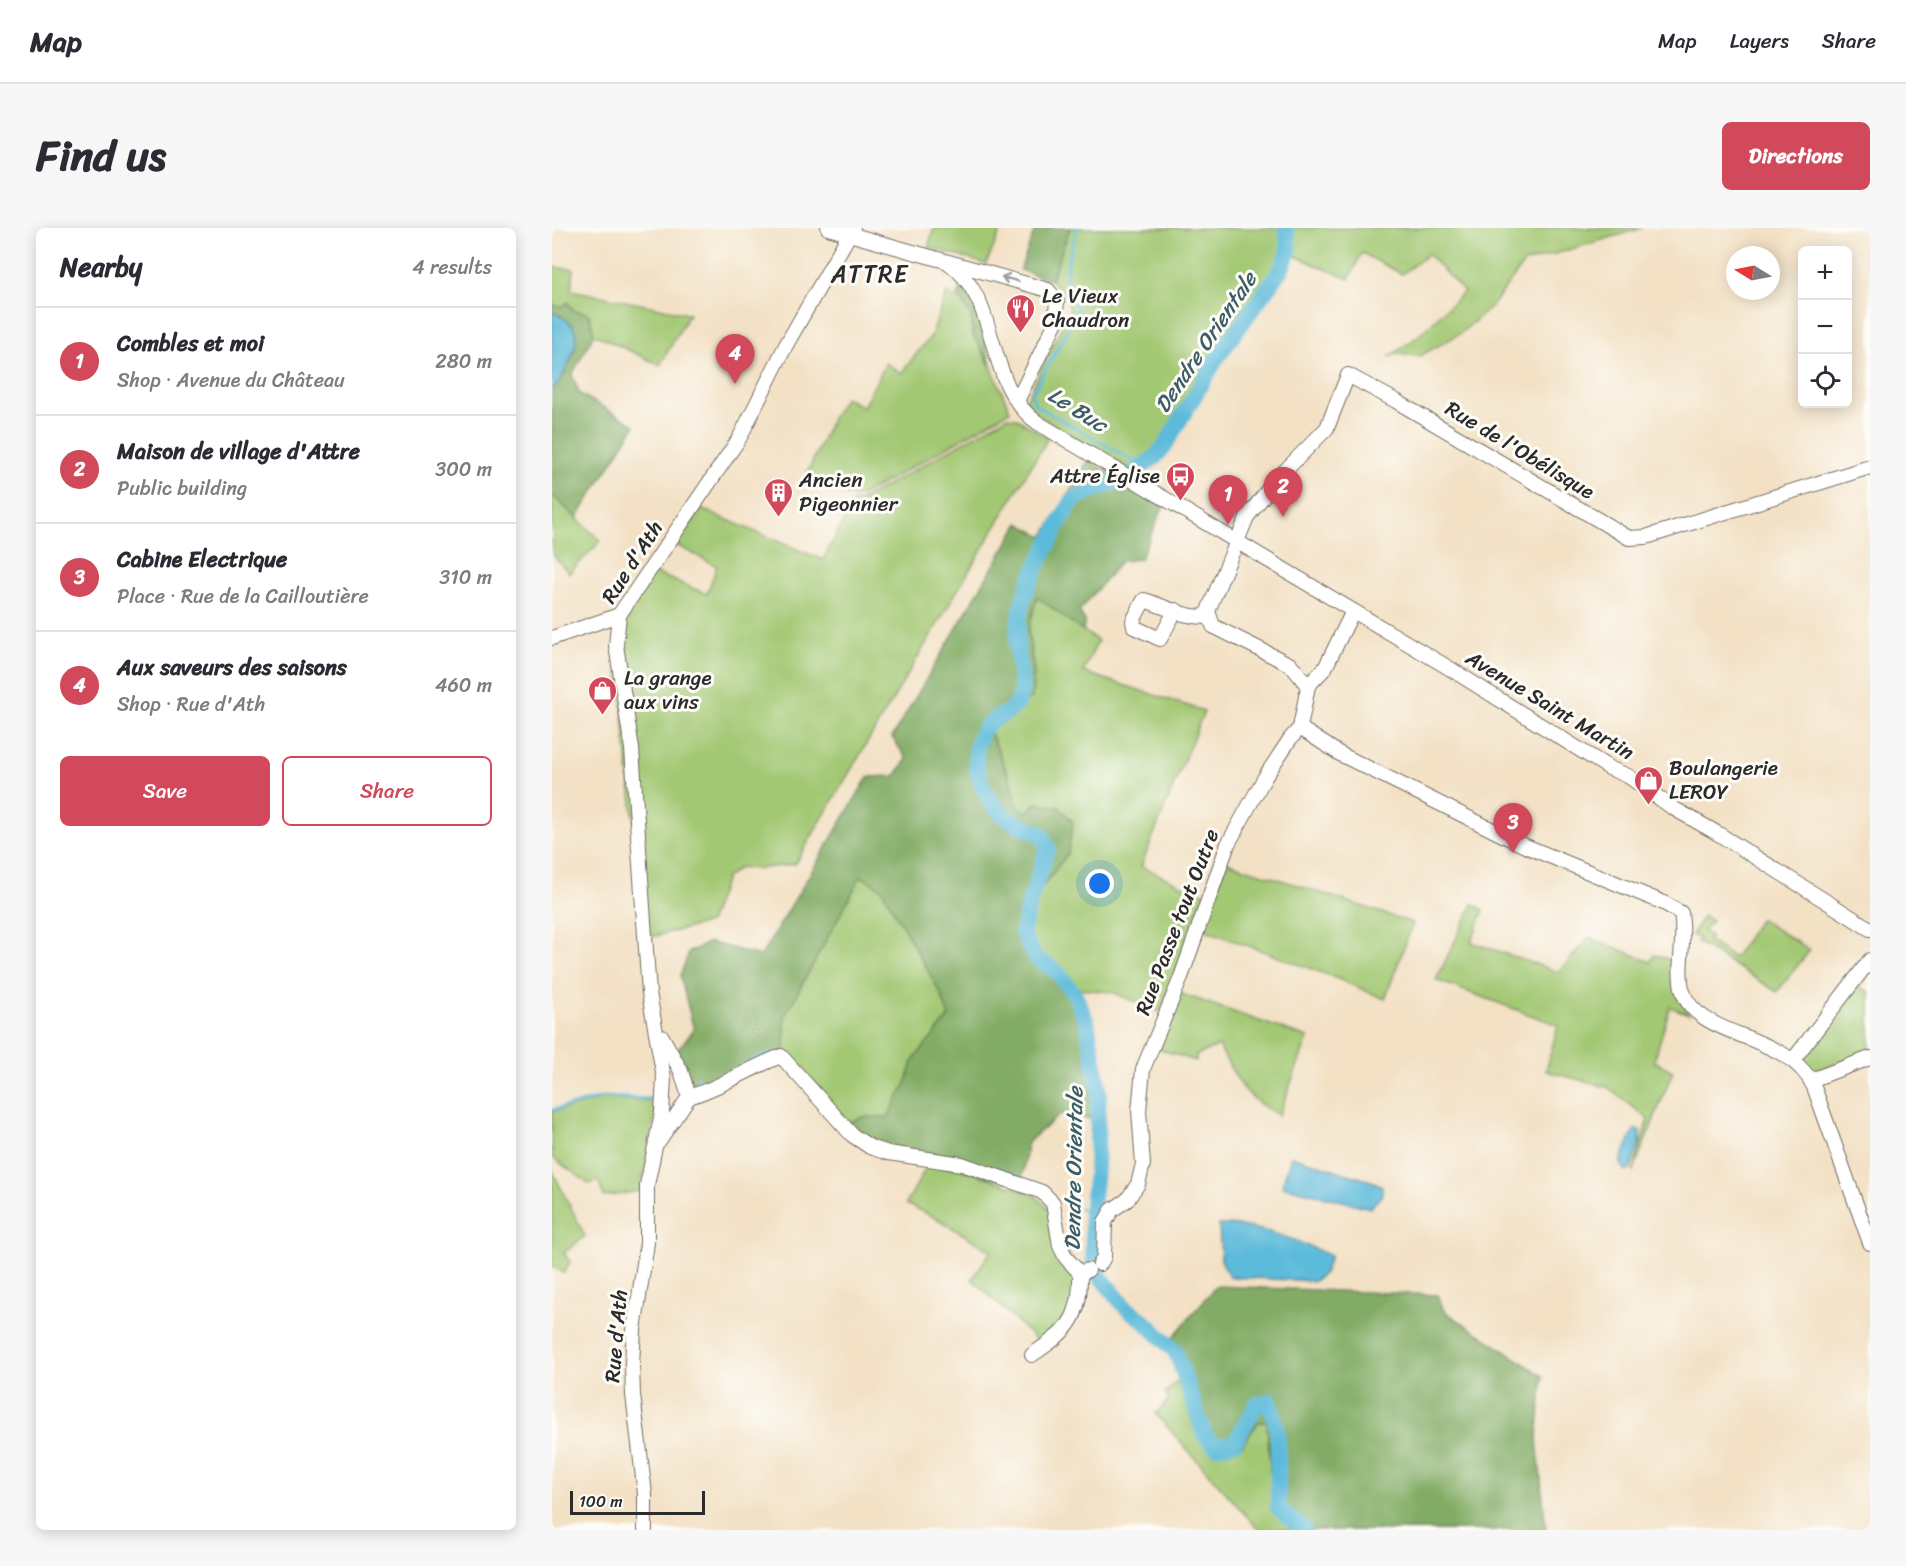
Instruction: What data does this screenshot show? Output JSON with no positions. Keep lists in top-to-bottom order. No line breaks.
{"streets":{"street":["Rue de l'Obélisque","Rue d'Ath","Avenue Saint Martin","Rue Passe tout Outre"]},"crossings":[["Rue de l'Obélisque","Avenue Saint Martin"],["Avenue Saint Martin","Rue Passe tout Outre"]],"districts":["ATTRE"],"water":["Dendre Orientale","Le Buc"],"places":{"restaurant":["Le Vieux Chaudron"],"bus stop":["Attre Église"],"building":["Ancien Pigeonnier"],"shop":["La grange aux vins","Boulangerie LEROY"]},"scale_bar":"100 m","north":"left","page":{"header":"Map","nav":["Map","Layers","Share"],"title":"Find us","buttons":["Directions",["Save","Share"]],"heading":["Nearby","4 results"],"map_buttons":["+","−"],"list":[{"mark":"1","name":"Combles et moi","note":"Shop · Avenue du Château","value":"280 m"},{"mark":"2","name":"Maison de village d'Attre","note":"Public building","value":"300 m"},{"mark":"3","name":"Cabine Electrique","note":"Place · Rue de la Cailloutière","value":"310 m"},{"mark":"4","name":"Aux saveurs des saisons","note":"Shop · Rue d'Ath","value":"460 m"}],"pins":["4","2","1","3"],"scale":"100 m"}}
